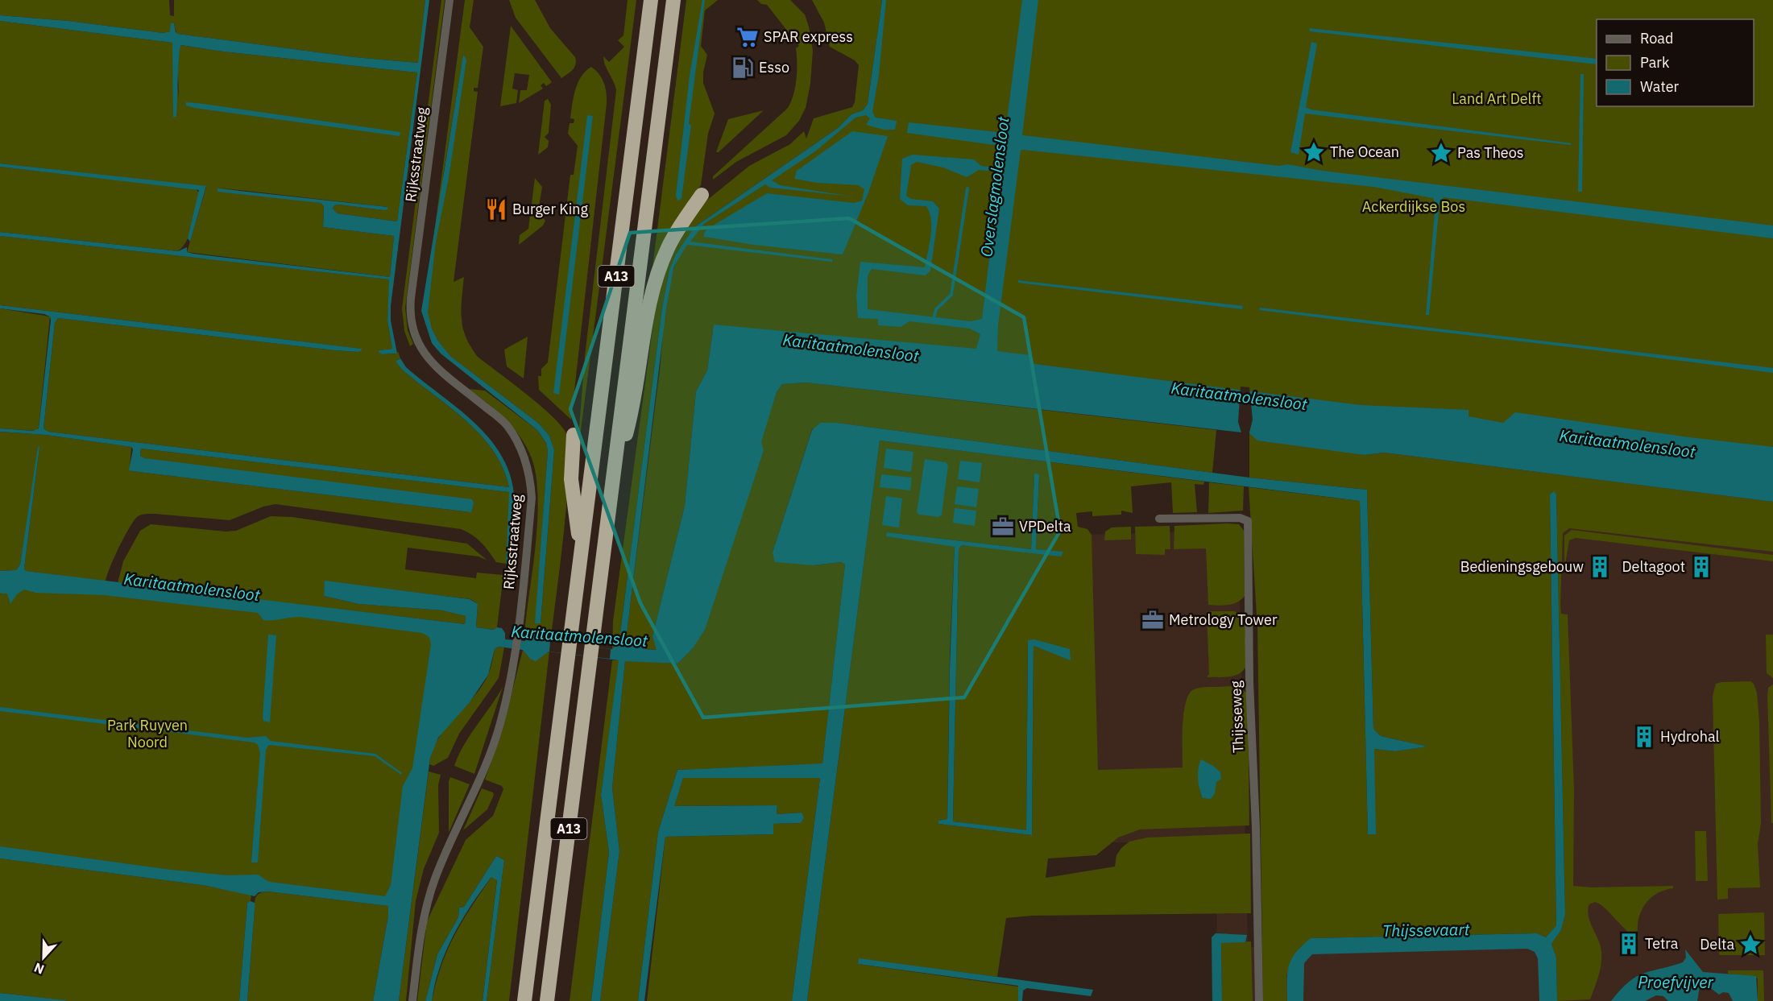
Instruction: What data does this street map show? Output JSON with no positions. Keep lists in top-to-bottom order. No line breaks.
{"streets":{"highway":["A13"],"street":["Rijksstraatweg","Thijsseweg"]},"water":["Overslagmolensloot","Karitaatmolensloot","Thijssevaart","Proefvijver"],"parks":["Land Art Delft","Ackerdijkse Bos","Park Ruyven Noord"],"places":{"supermarket":["SPAR express"],"fuel station":["Esso"],"place":["The Ocean","Pas Theos","Delta"],"restaurant":["Burger King"],"office":["VPDelta","Metrology Tower"],"building":["Bedieningsgebouw","Deltagoot","Hydrohal","Tetra"]},"legend":["Road","Park","Water"],"north":"bottom"}
